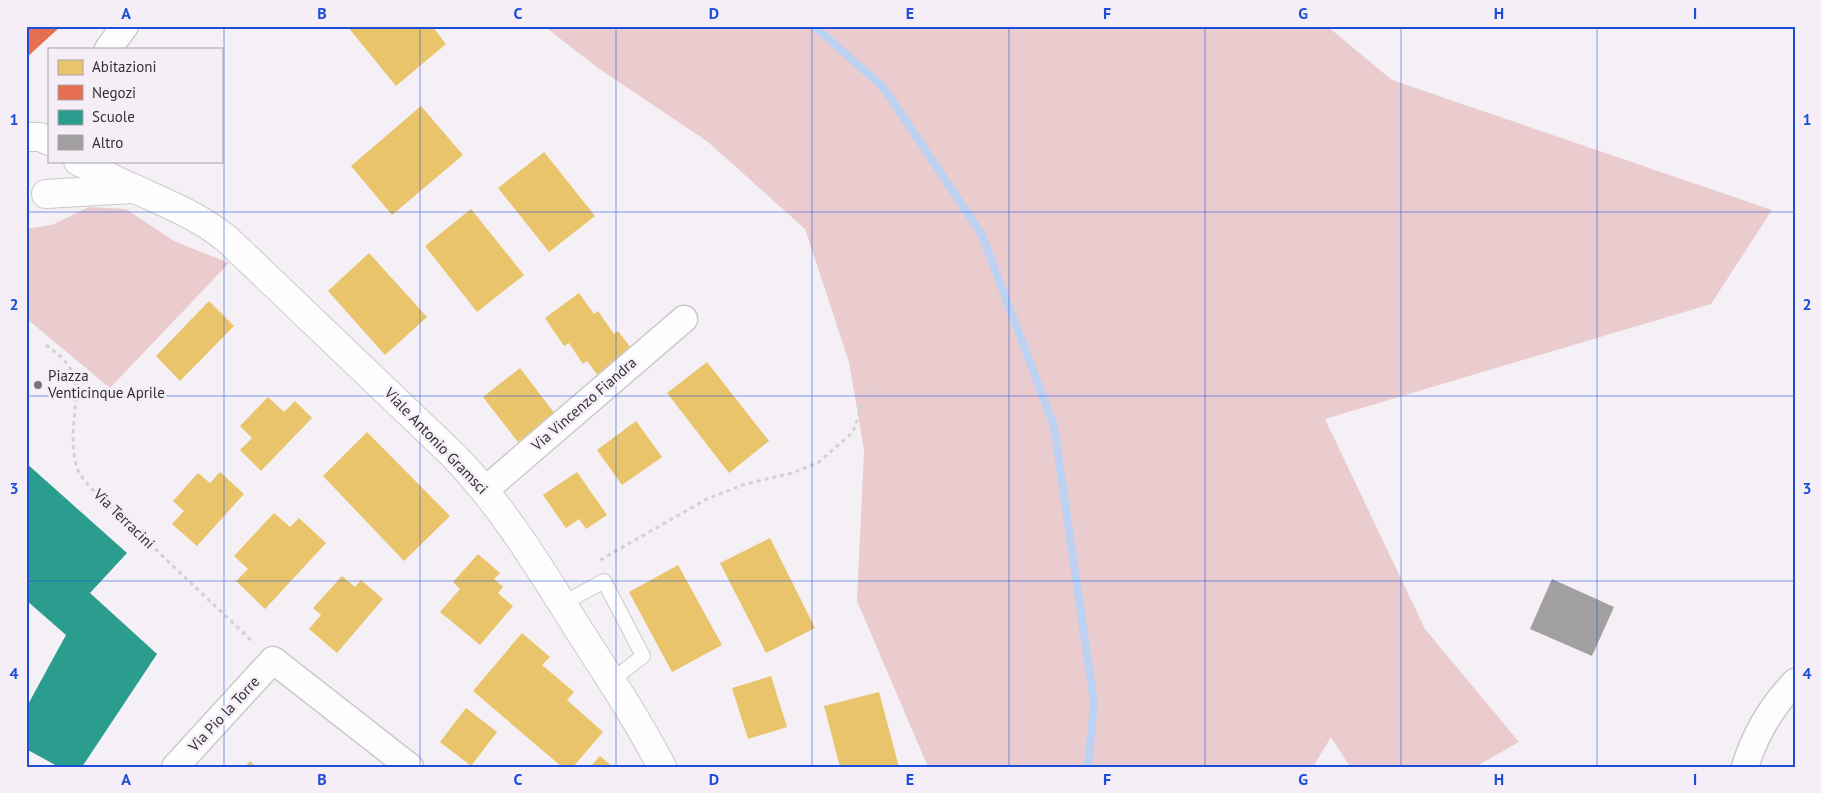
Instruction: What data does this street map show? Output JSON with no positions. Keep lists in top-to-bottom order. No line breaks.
{"streets":{"street":["Via Vincenzo Fiandra","Viale Antonio Gramsci","Via Pio la Torre"],"path":["Via Terracini"]},"crossings":[["Via Vincenzo Fiandra","Viale Antonio Gramsci"],["Via Terracini","Via Pio la Torre"]],"places":["Piazza Venticinque Aprile"],"legend":["Abitazioni","Negozi","Scuole","Altro"],"grid":{"columns":["A","B","C","D","E","F","G","H","I"],"rows":["1","2","3","4"]}}
